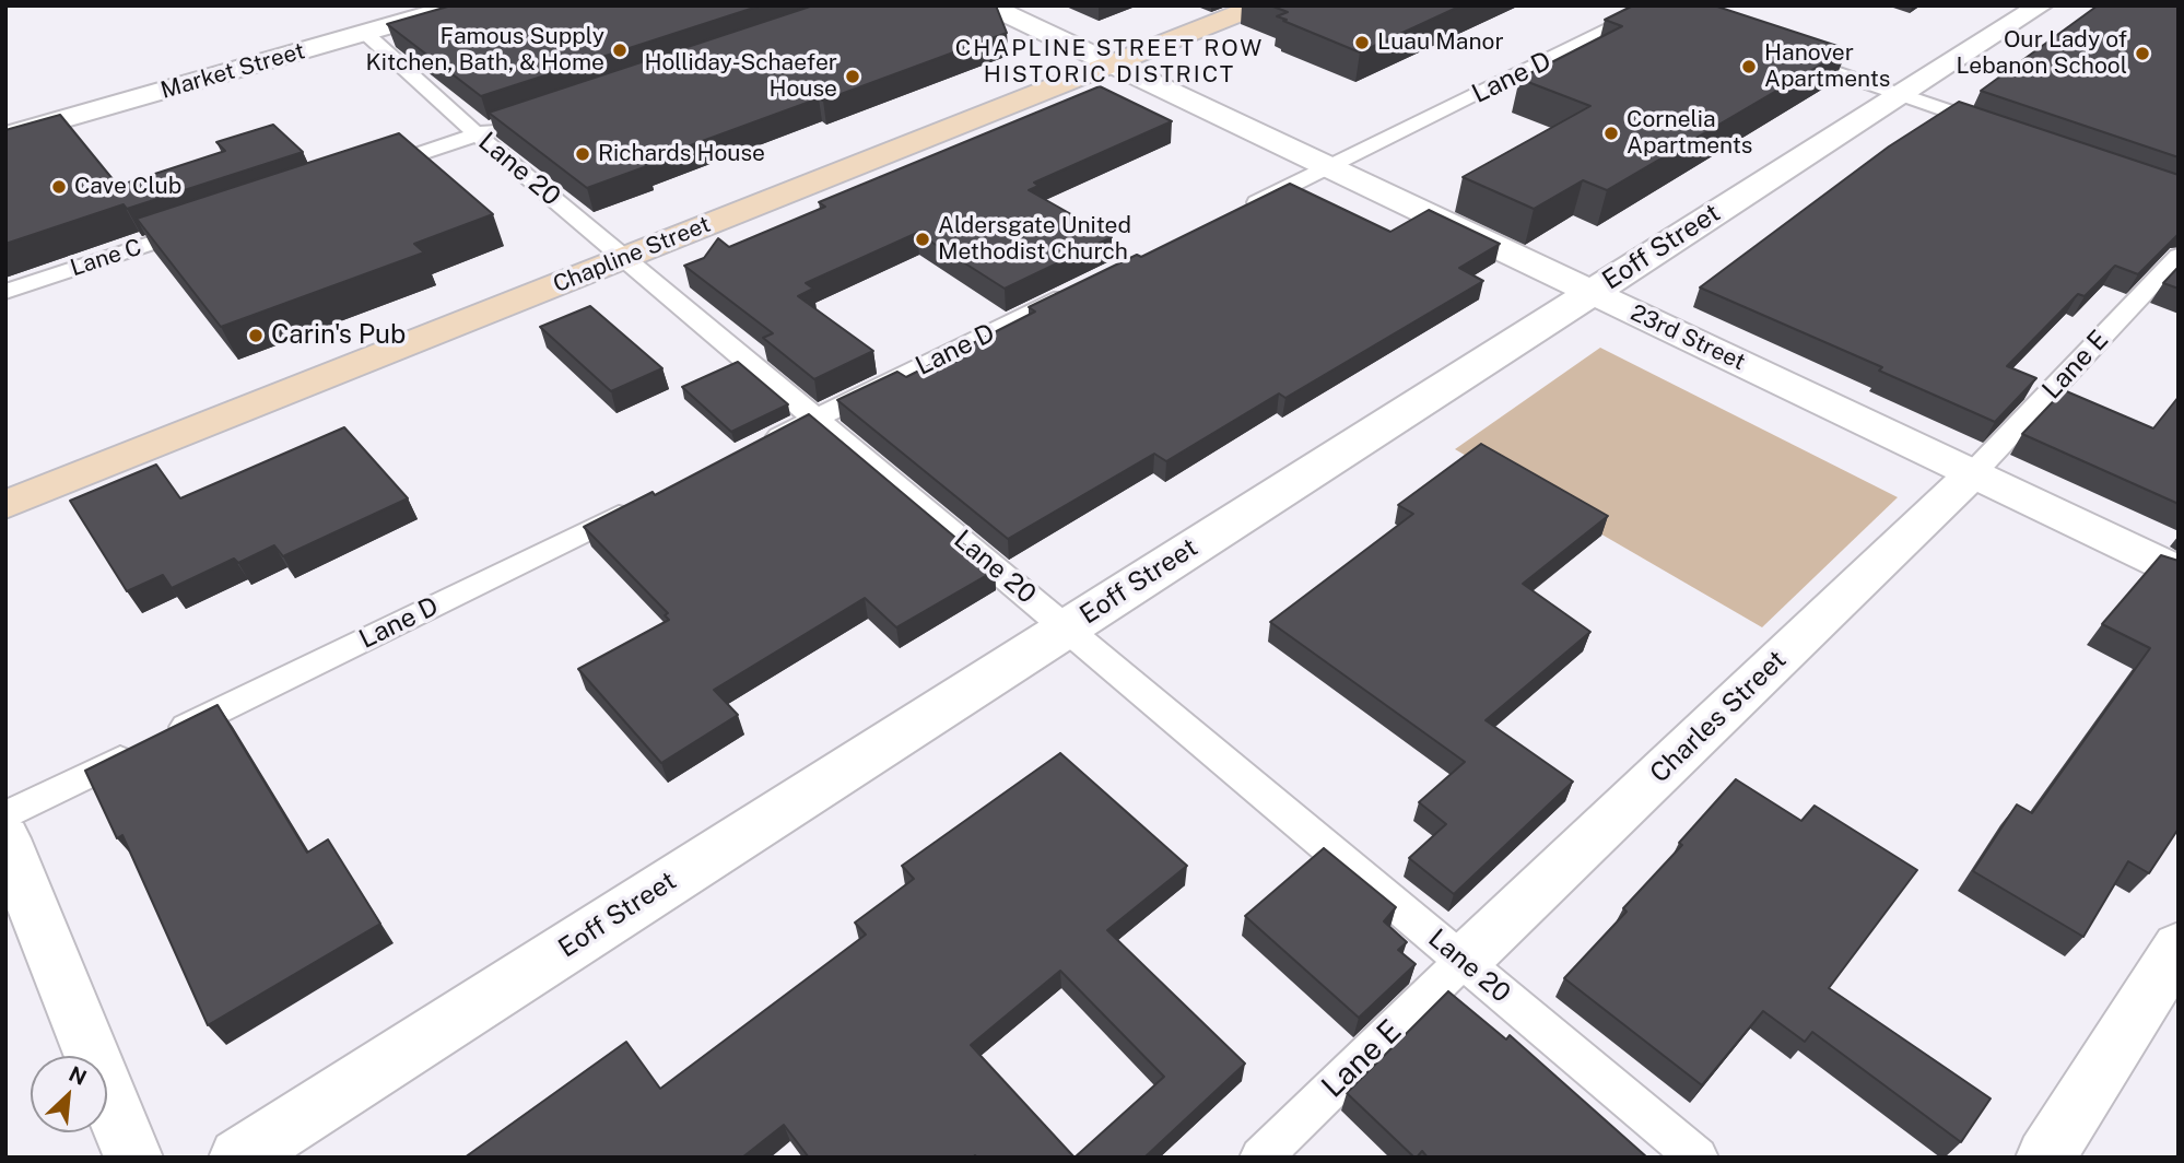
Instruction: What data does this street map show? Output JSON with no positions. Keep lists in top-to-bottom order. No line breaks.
{"streets":{"main road":["Chapline Street"],"street":["Market Street","Eoff Street","23rd Street","Charles Street"],"lane":["Lane D","Lane 20","Lane C","Lane E"]},"crossings":[["Market Street","Lane 20"],["Lane D","Lane 20"],["Lane D","23rd Street"],["Lane 20","Eoff Street"],["Lane 20","Chapline Street"],["Lane 20","Lane E"],["Lane 20","Charles Street"],["Eoff Street","23rd Street"],["Chapline Street","23rd Street"],["23rd Street","Lane E"],["23rd Street","Charles Street"],["Lane E","Charles Street"]],"districts":["CHAPLINE STREET ROW HISTORIC DISTRICT"],"places":["Luau Manor","Famous Supply Kitchen, Bath, & Home","Our Lady of Lebanon School","Hanover Apartments","Holliday-Schaefer House","Cornelia Apartments","Richards House","Cave Club","Aldersgate United Methodist Church","Carin's Pub"],"north":"top right"}
